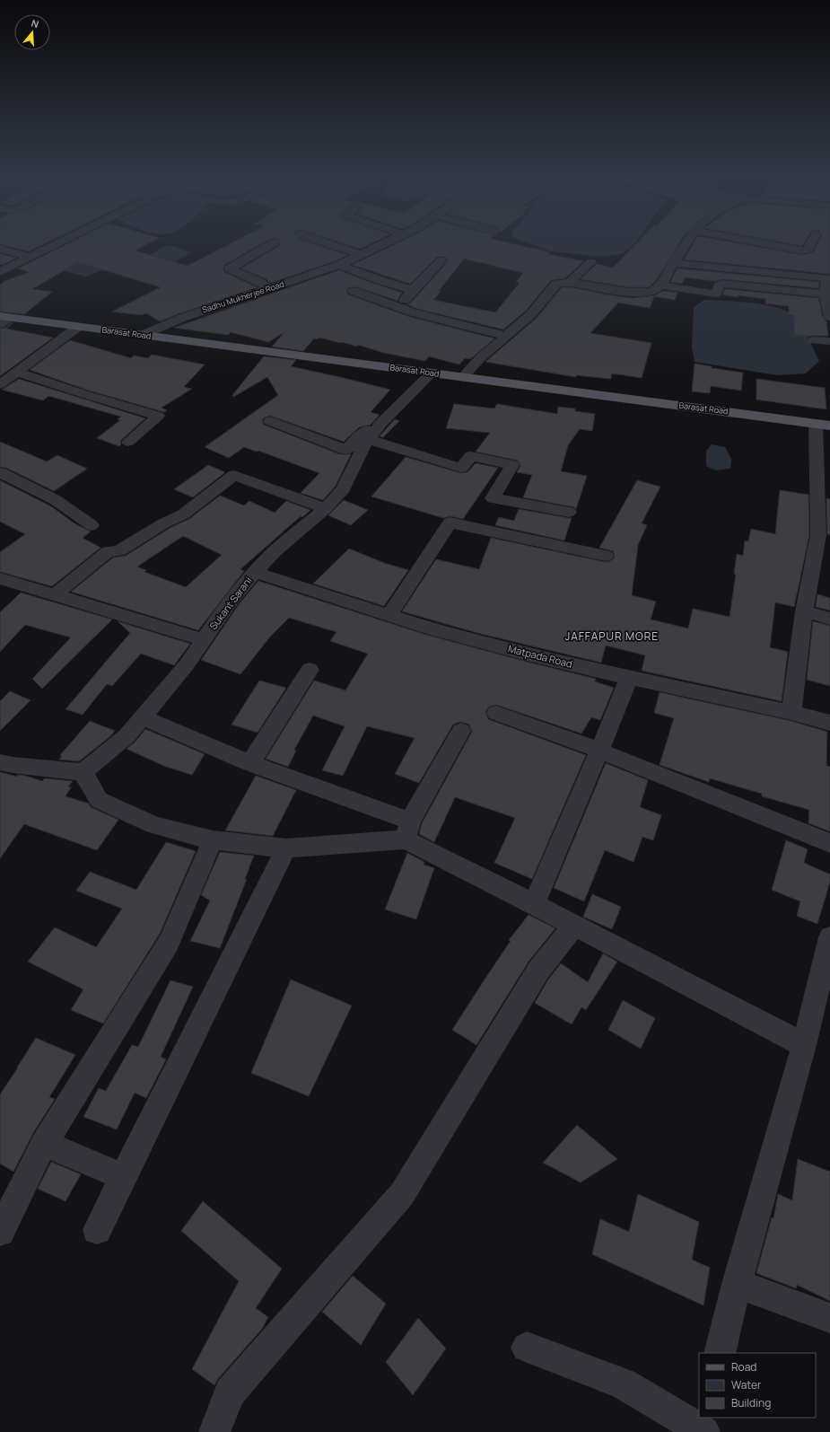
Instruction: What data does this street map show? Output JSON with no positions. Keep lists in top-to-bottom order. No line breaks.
{"streets":{"main road":["Barasat Road"],"street":["Sadhu Mukherjee Road","Sukant Sarani","Matpada Road"]},"crossings":[["Sadhu Mukherjee Road","Barasat Road"],["Barasat Road","Sukant Sarani"],["Sukant Sarani","Matpada Road"]],"districts":["JAFFAPUR MORE"],"legend":["Road","Water","Building"],"north":"top"}
